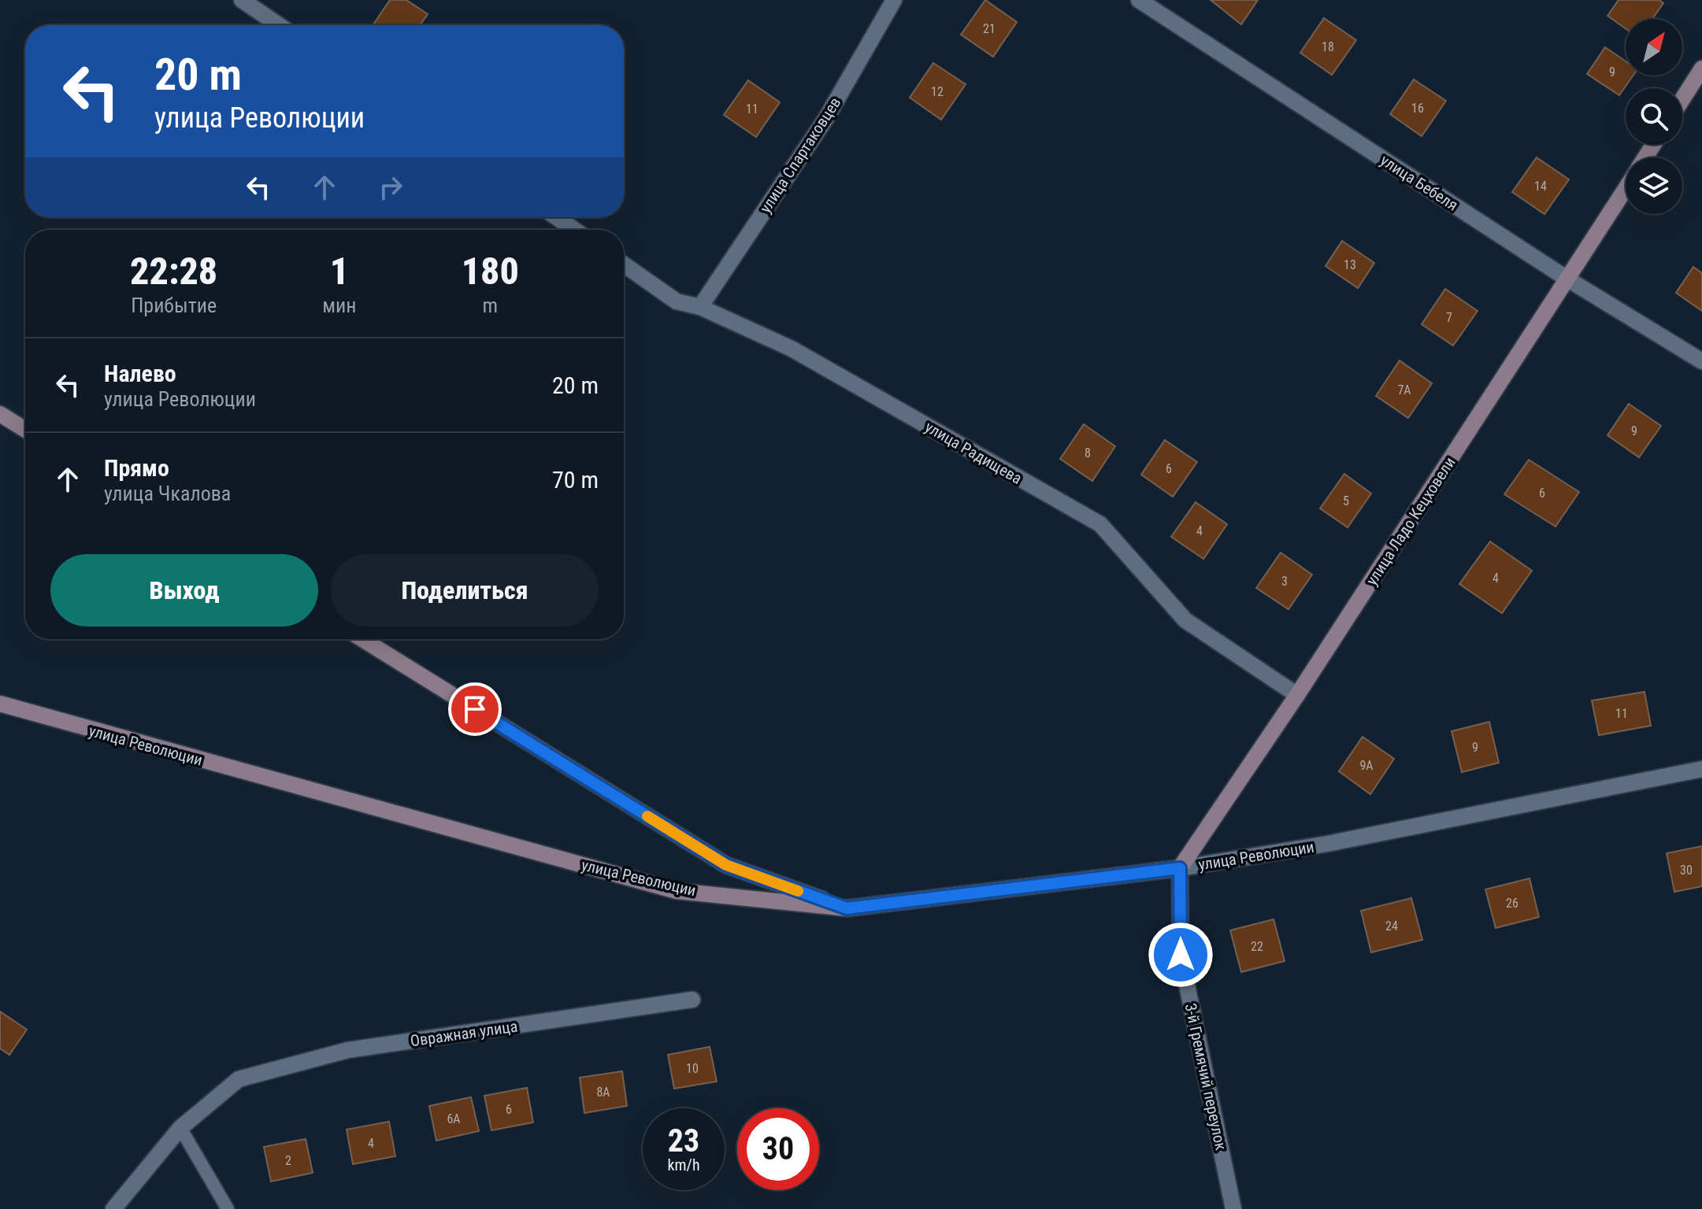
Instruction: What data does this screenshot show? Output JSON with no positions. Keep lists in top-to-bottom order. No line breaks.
{"streets":{"main road":["улица Ладо Кецховели","улица Революции"],"street":["улица Спартаковцев","улица Бебеля","улица Радищева","Овражная улица","3-й Гремячий переулок"]},"crossings":[["улица Спартаковцев","улица Радищева"],["улица Бебеля","улица Ладо Кецховели"],["улица Радищева","улица Ладо Кецховели"],["улица Ладо Кецховели","улица Революции"],["улица Ладо Кецховели","3-й Гремячий переулок"],["улица Революции","3-й Гремячий переулок"]],"house_numbers":["21","18","9","12","16","11","14","13","7","7А","9","8","6","6","5","4","4","3","11","9","9А","30","26","24","22","10","8А","6","6А","4","2"],"north":"top right","page":{"turn":["20 m","улица Революции"],"eta":["22:28","Прибытие","1","мин","180","m"],"list":[{"name":"Налево","note":"улица Революции","value":"20 m"},{"name":"Прямо","note":"улица Чкалова","value":"70 m"}],"buttons":["Выход","Поделиться"],"speed":"23 km/h","limit":"30"}}
